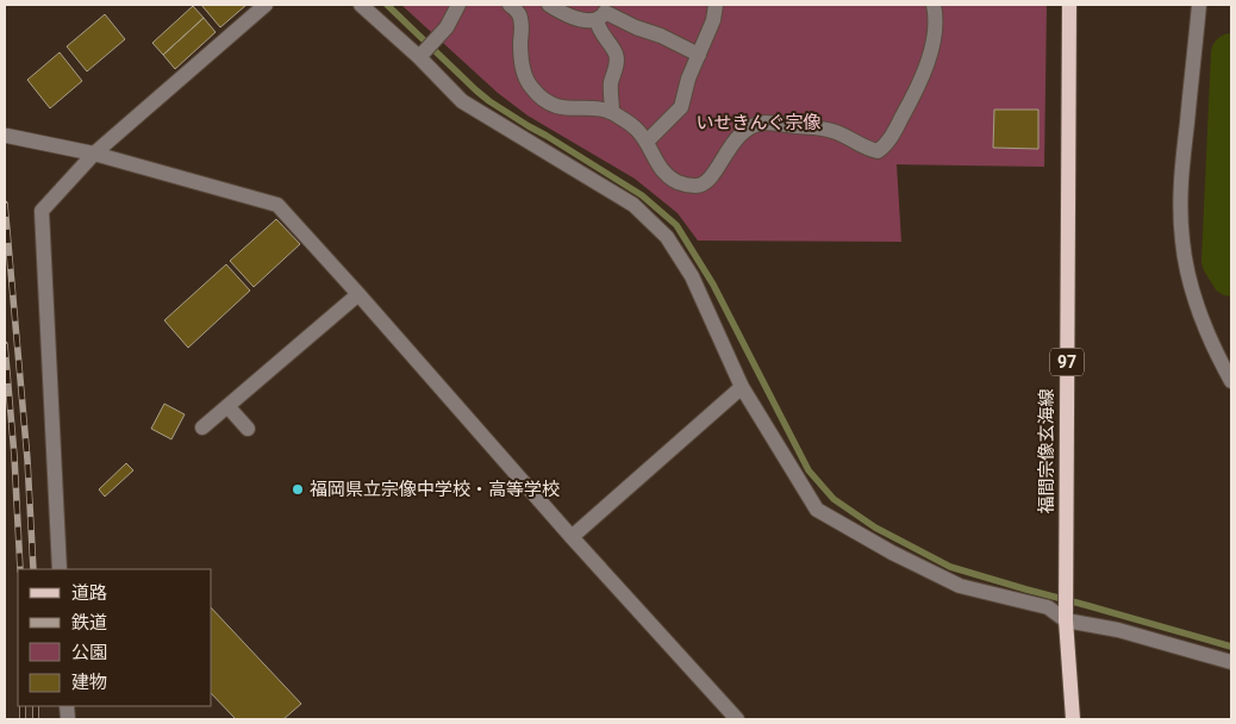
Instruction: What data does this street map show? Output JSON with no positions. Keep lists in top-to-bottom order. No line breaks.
{"streets":{"main road":["97","福間宗像玄海線"]},"parks":["いせきんぐ宗像"],"places":["福岡県立宗像中学校・高等学校"],"legend":["道路","鉄道","公園","建物"]}
